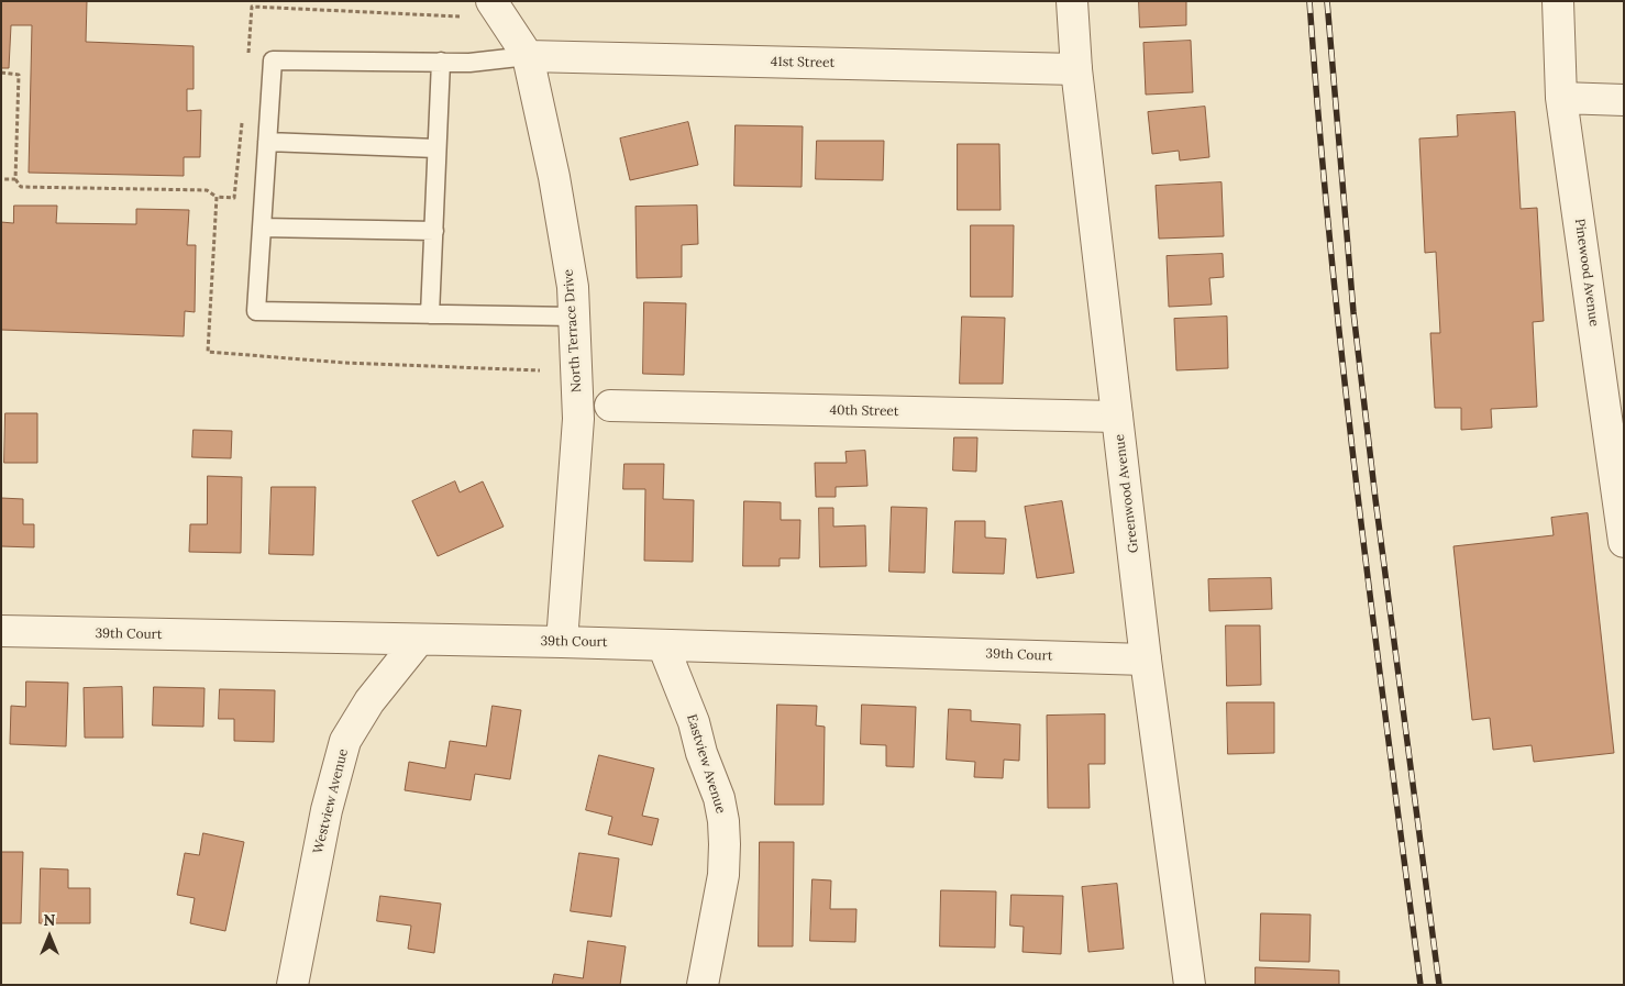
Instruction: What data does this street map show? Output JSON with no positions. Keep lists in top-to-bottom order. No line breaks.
{"streets":{"street":["41st Street","Pinewood Avenue","North Terrace Drive","40th Street","Greenwood Avenue","39th Court","Eastview Avenue","Westview Avenue"]},"crossings":[["41st Street","North Terrace Drive"],["41st Street","Greenwood Avenue"],["North Terrace Drive","39th Court"],["40th Street","Greenwood Avenue"],["Greenwood Avenue","39th Court"],["39th Court","Eastview Avenue"],["39th Court","Westview Avenue"]],"north":"top"}
